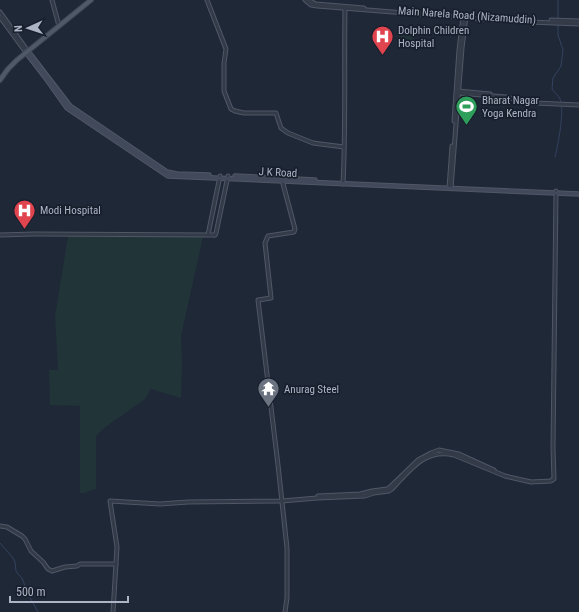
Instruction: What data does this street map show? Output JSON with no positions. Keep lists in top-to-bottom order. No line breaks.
{"streets":{"main road":["J K Road"],"street":["Main Narela Road (Nizamuddin)"]},"places":{"hospital":["Dolphin Children Hospital","Modi Hospital"],"sports":["Bharat Nagar Yoga Kendra"],"temple":["Anurag Steel"]},"scale_bar":"500 m","north":"left"}
